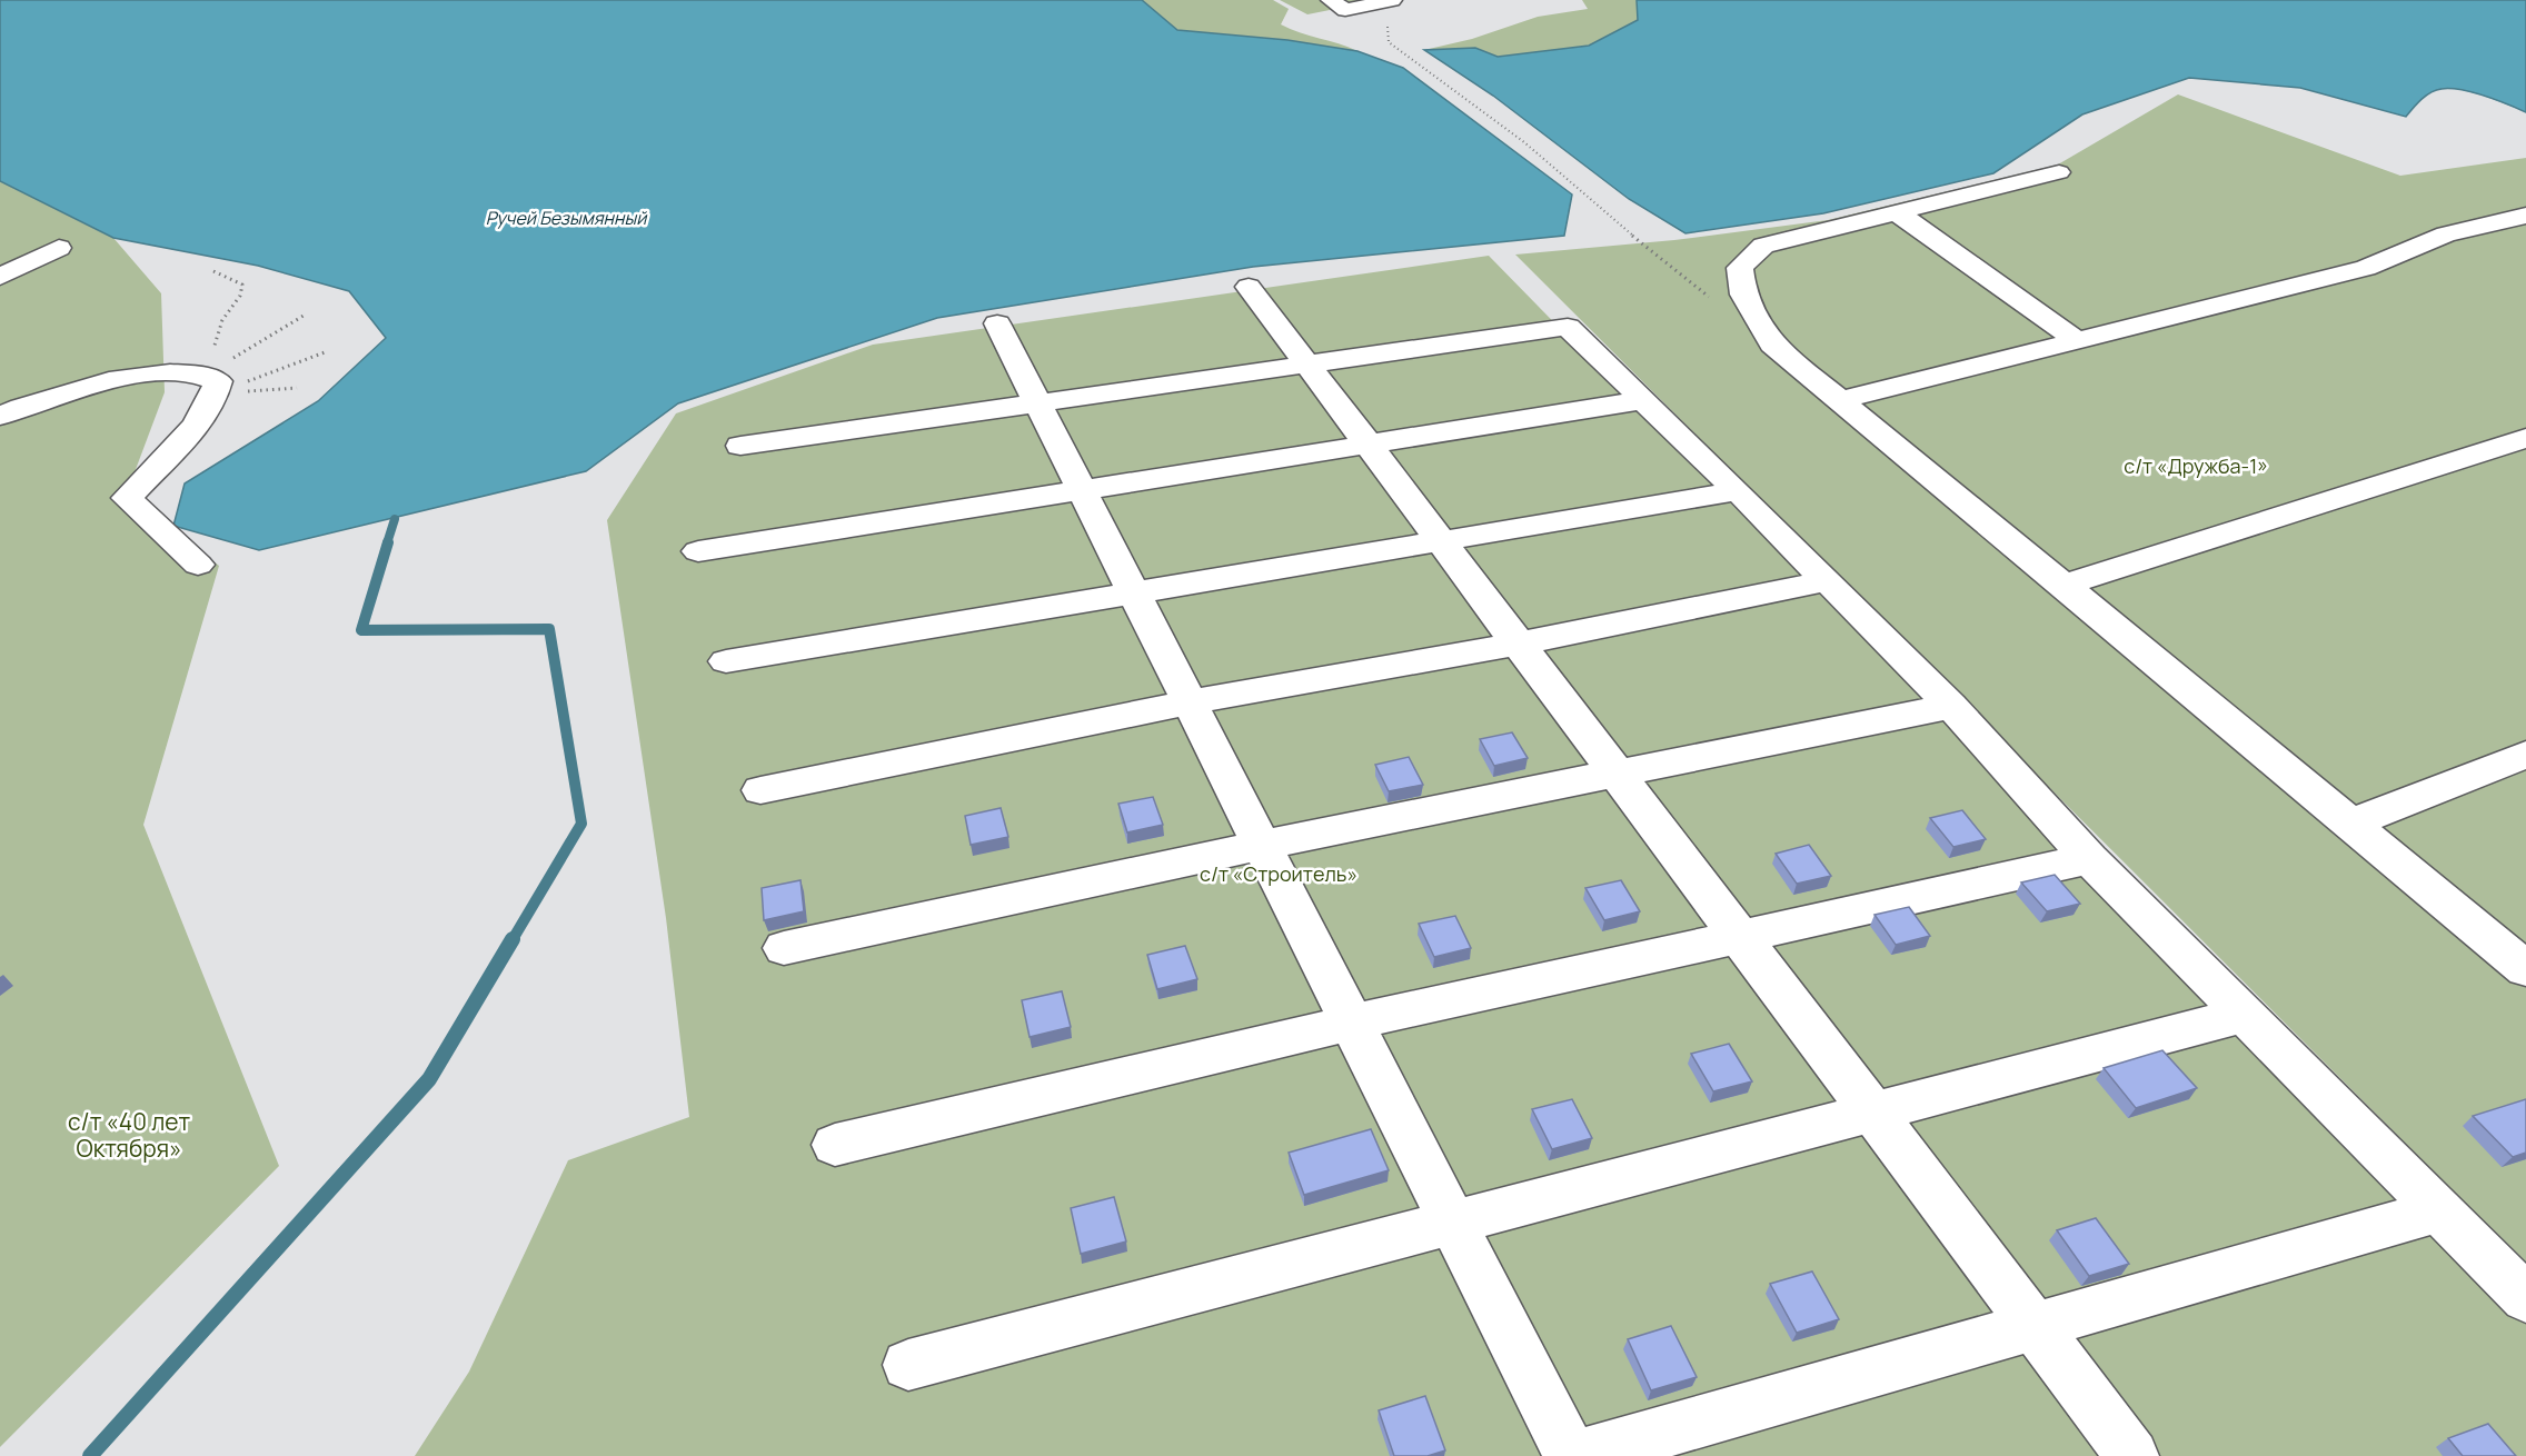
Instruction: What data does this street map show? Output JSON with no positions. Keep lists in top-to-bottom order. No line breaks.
{"water":["Ручей Безымянный"],"parks":["с/т «Дружба-1»","с/т «Строитель»","с/т «40 лет Октября»"]}
